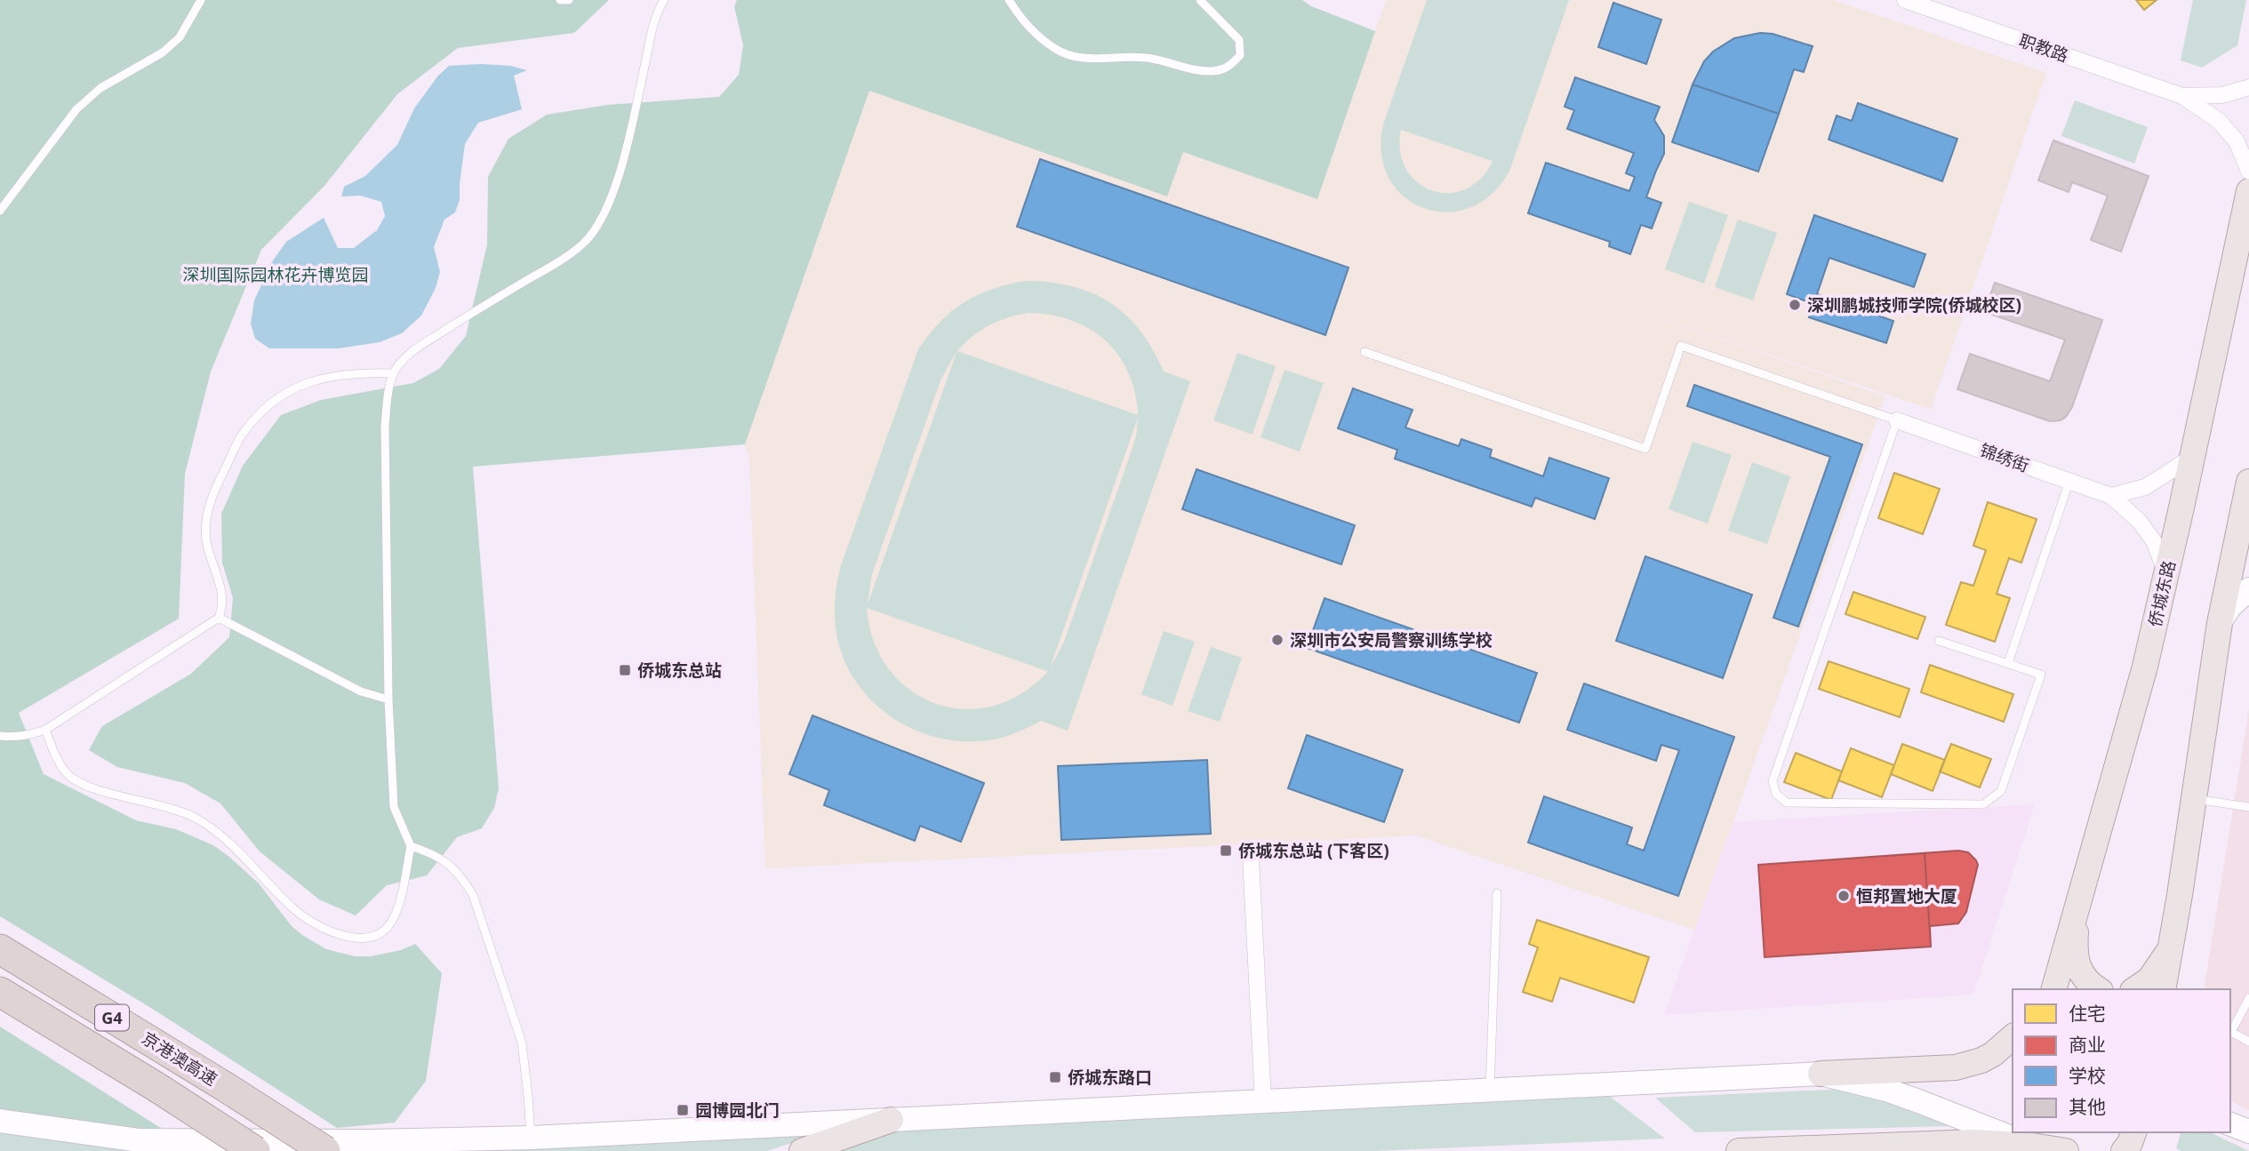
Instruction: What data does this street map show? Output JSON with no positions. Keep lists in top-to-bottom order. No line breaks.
{"streets":{"highway":["G4","京港澳高速"],"main road":["侨城东路"],"street":["职教路","锦绣街"]},"crossings":[["锦绣街","侨城东路"]],"parks":["深圳国际园林花卉博览园"],"places":{"other":["深圳鹏城技师学院(侨城校区)","深圳市公安局警察训练学校","恒邦置地大厦"],"transit":["侨城东总站","侨城东总站 (下客区)","侨城东路口","园博园北门"]},"legend":["住宅","商业","学校","其他"]}
